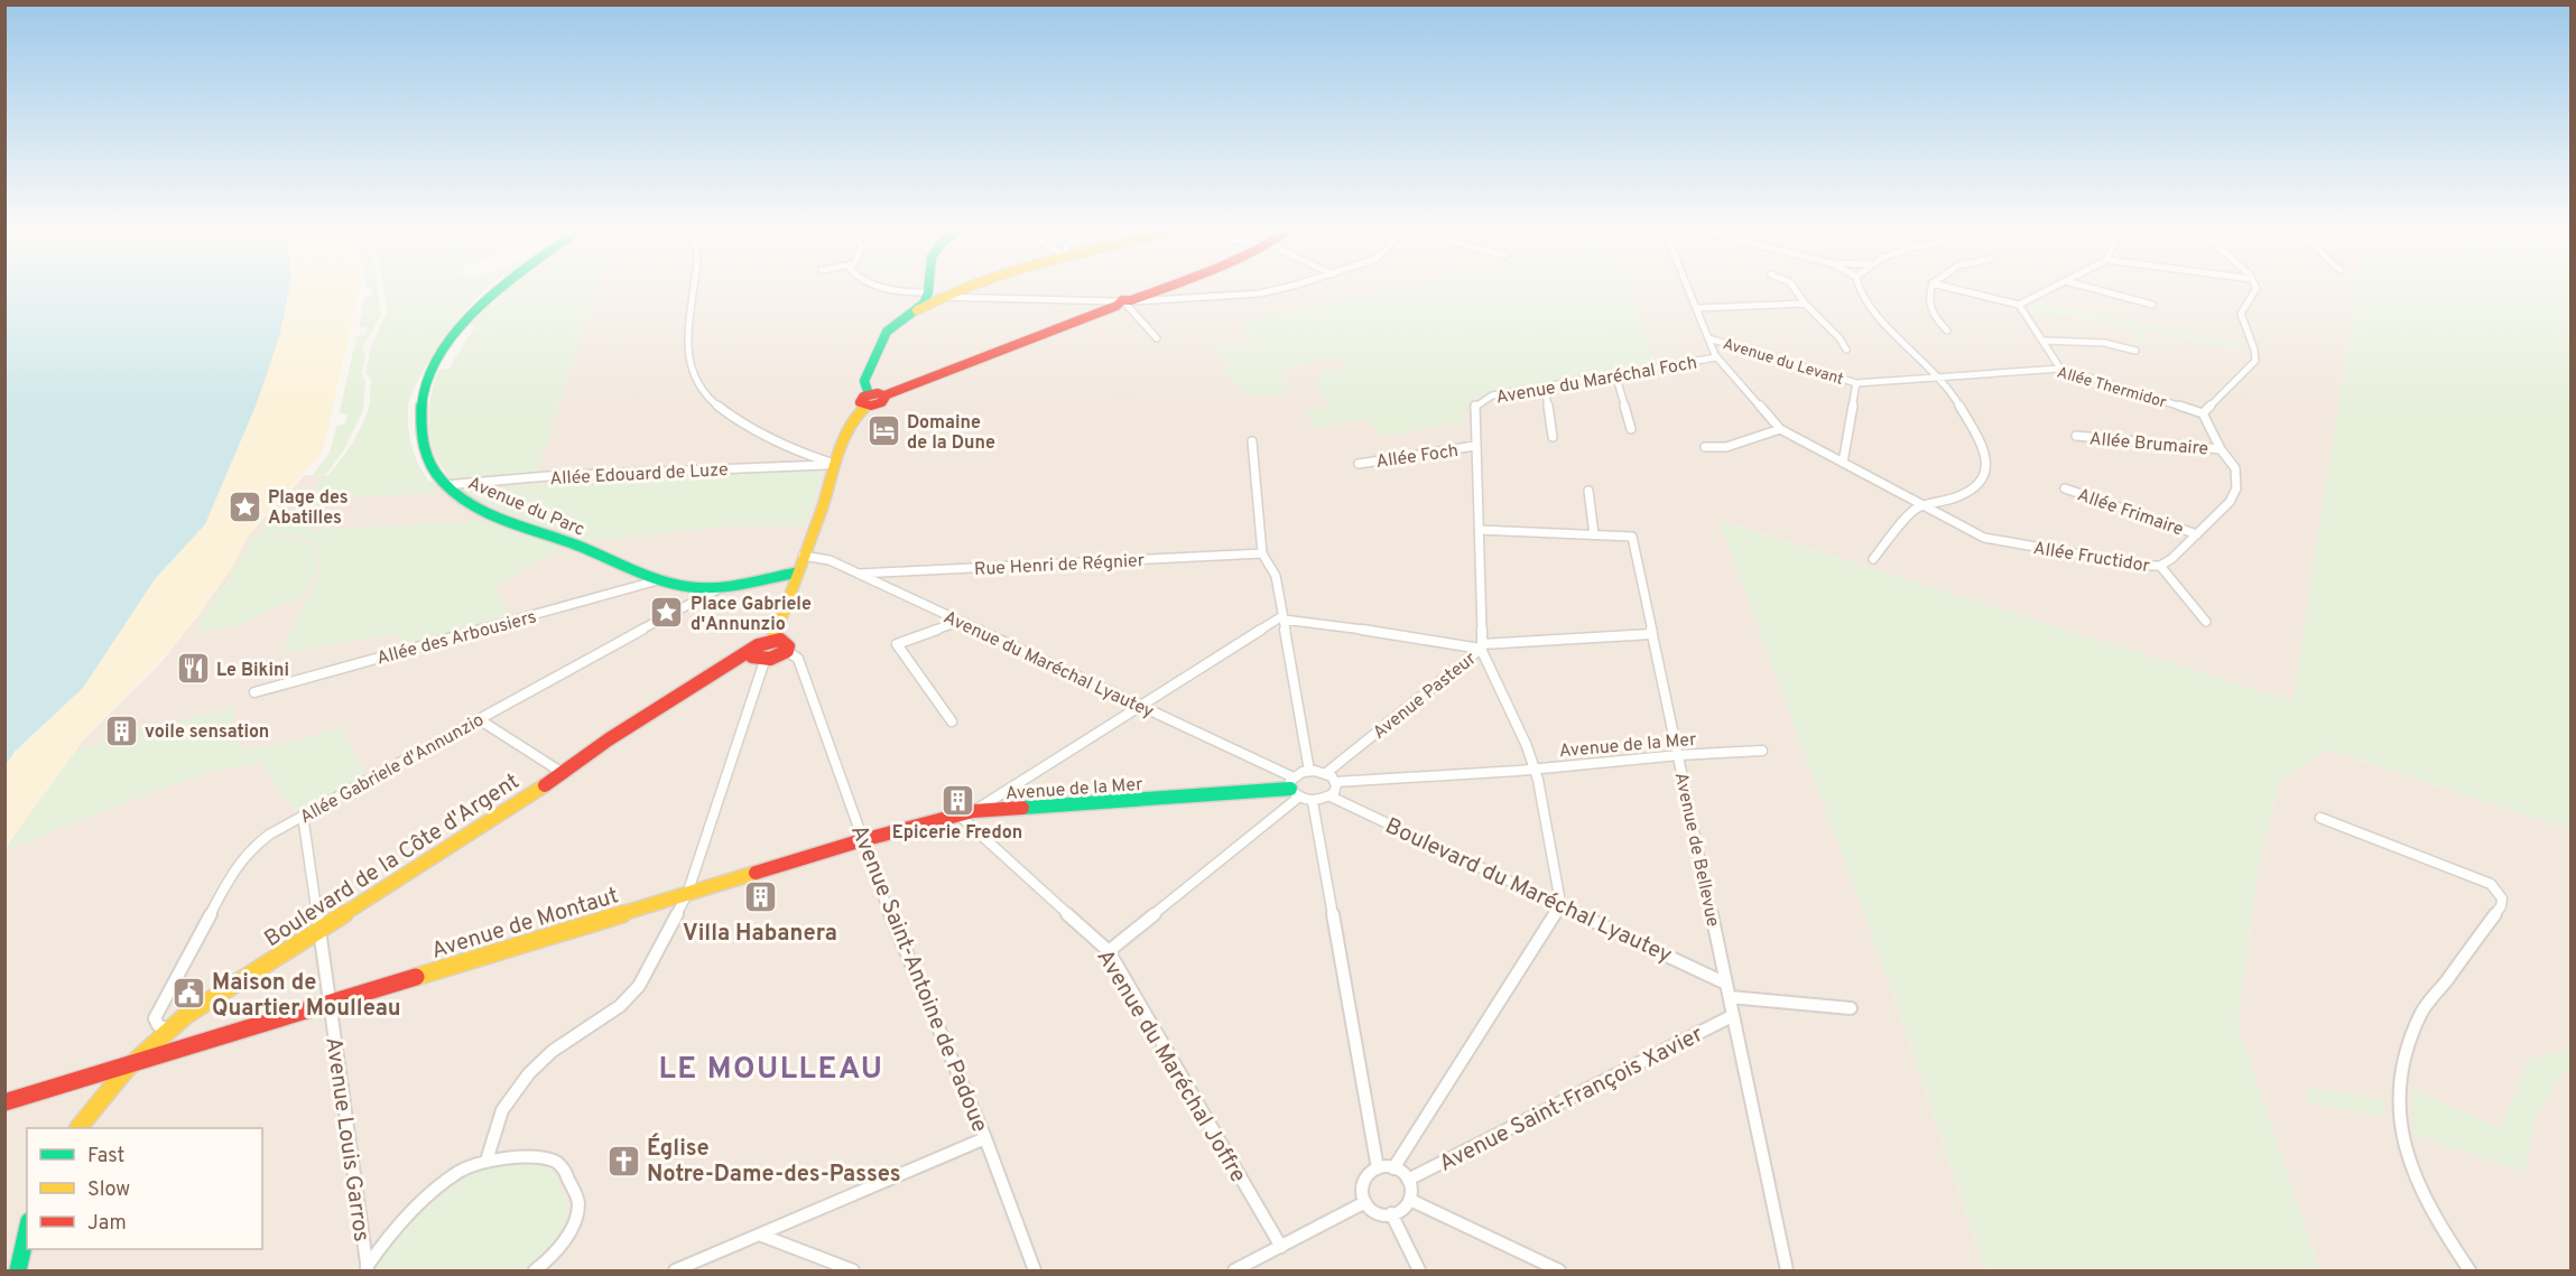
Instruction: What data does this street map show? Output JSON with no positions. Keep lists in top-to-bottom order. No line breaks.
{"streets":{"main road":["Avenue du Parc","Avenue de la Mer","Boulevard de la Côte d'Argent","Avenue de Montaut"],"street":["Avenue du Levant","Avenue du Maréchal Foch","Allée Thermidor","Allée Brumaire","Allée Foch","Allée Edouard de Luze","Allée Frimaire","Allée Fructidor","Rue Henri de Régnier","Allée des Arbousiers","Avenue du Maréchal Lyautey","Avenue Pasteur","Allée Gabriele d'Annunzio","Avenue de Bellevue","Boulevard du Maréchal Lyautey","Avenue Saint-Antoine de Padoue","Avenue du Maréchal Joffre","Avenue Saint-François Xavier","Avenue Louis Garros"]},"crossings":[["Avenue du Levant","Allée Thermidor"],["Avenue du Levant","Allée Fructidor"],["Avenue du Maréchal Foch","Allée Foch"],["Avenue du Maréchal Foch","Avenue Pasteur"],["Avenue du Maréchal Foch","Avenue de Bellevue"],["Allée Thermidor","Allée Fructidor"],["Allée Brumaire","Allée Fructidor"],["Allée Edouard de Luze","Avenue du Parc"],["Avenue du Parc","Allée des Arbousiers"],["Avenue du Parc","Allée Gabriele d'Annunzio"],["Allée Frimaire","Allée Fructidor"],["Rue Henri de Régnier","Avenue du Maréchal Lyautey"],["Avenue du Maréchal Lyautey","Avenue Pasteur"],["Avenue du Maréchal Lyautey","Avenue de la Mer"],["Avenue du Maréchal Lyautey","Boulevard du Maréchal Lyautey"],["Avenue Pasteur","Avenue de la Mer"],["Avenue Pasteur","Avenue de Bellevue"],["Avenue Pasteur","Boulevard du Maréchal Lyautey"],["Avenue de la Mer","Avenue de Bellevue"],["Avenue de la Mer","Boulevard du Maréchal Lyautey"],["Avenue de la Mer","Avenue de Montaut"],["Avenue de la Mer","Avenue Saint-Antoine de Padoue"],["Avenue de la Mer","Avenue du Maréchal Joffre"],["Allée Gabriele d'Annunzio","Boulevard de la Côte d'Argent"],["Allée Gabriele d'Annunzio","Avenue Louis Garros"],["Avenue de Bellevue","Boulevard du Maréchal Lyautey"],["Avenue de Bellevue","Avenue Saint-François Xavier"],["Boulevard de la Côte d'Argent","Avenue de Montaut"],["Boulevard de la Côte d'Argent","Avenue Louis Garros"],["Avenue de Montaut","Avenue Saint-Antoine de Padoue"],["Avenue de Montaut","Avenue Louis Garros"]],"districts":["LE MOULLEAU"],"places":{"hotel":["Domaine de la Dune"],"place":["Plage des Abatilles","Place Gabriele d'Annunzio"],"restaurant":["Le Bikini"],"building":["voile sensation","Epicerie Fredon","Villa Habanera"],"public building":["Maison de Quartier Moulleau"],"church":["Église Notre-Dame-des-Passes"]},"legend":["Fast","Slow","Jam"]}
